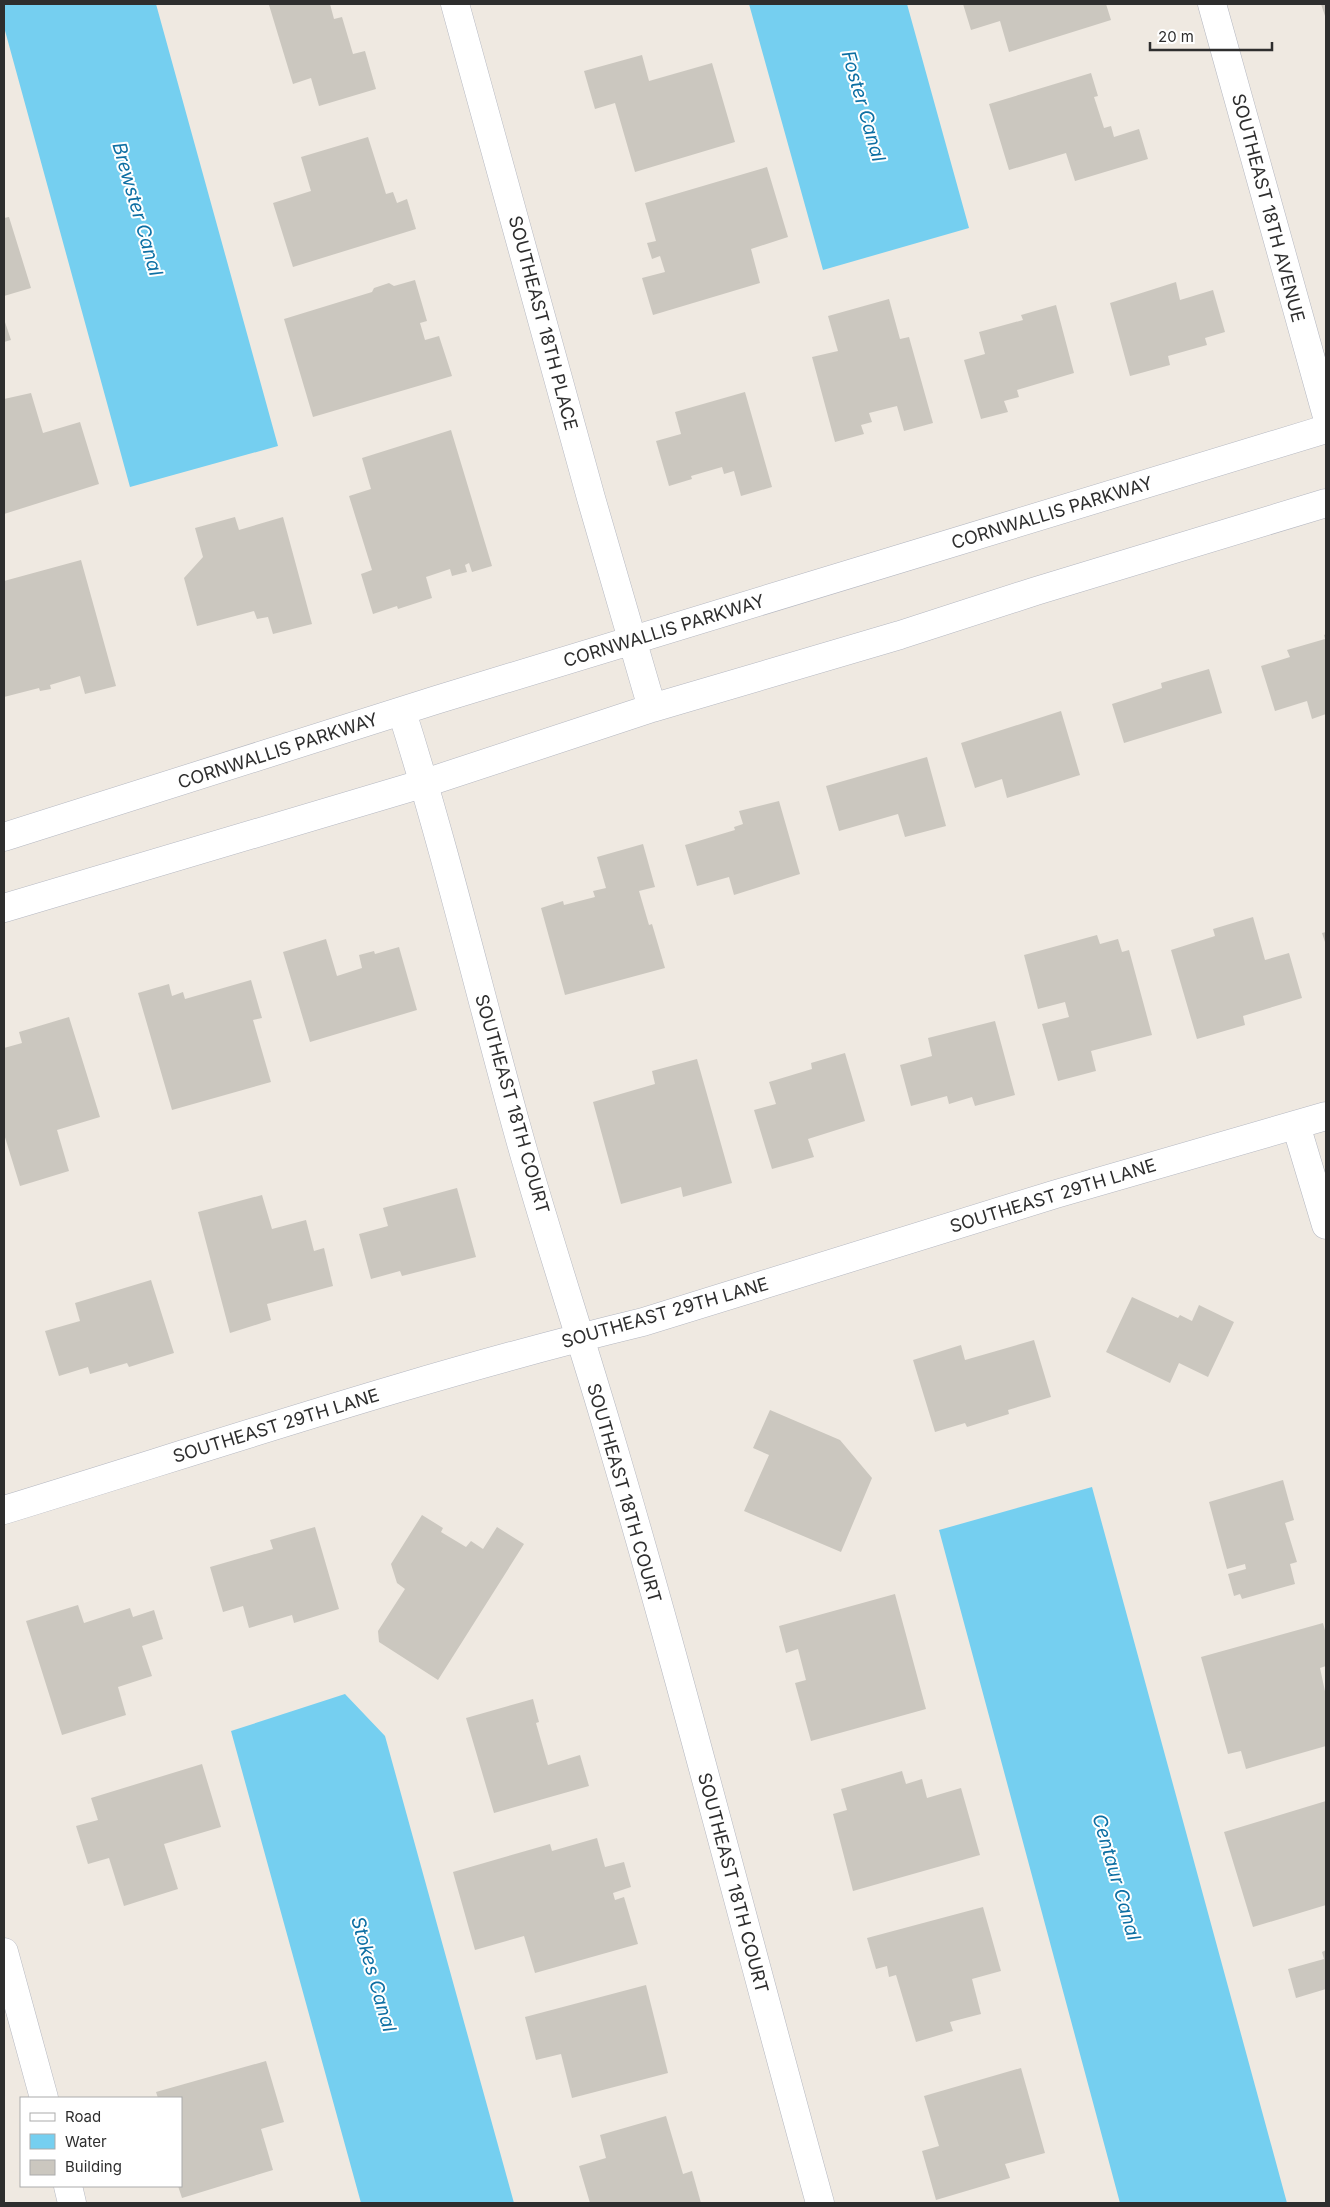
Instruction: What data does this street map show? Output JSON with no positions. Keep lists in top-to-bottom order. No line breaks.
{"streets":{"street":["SOUTHEAST 18TH AVENUE","SOUTHEAST 18TH PLACE","CORNWALLIS PARKWAY","SOUTHEAST 18TH COURT","SOUTHEAST 29TH LANE"]},"crossings":[["SOUTHEAST 18TH PLACE","CORNWALLIS PARKWAY"],["CORNWALLIS PARKWAY","SOUTHEAST 18TH COURT"],["SOUTHEAST 18TH COURT","SOUTHEAST 29TH LANE"]],"water":["Foster Canal","Brewster Canal","Centaur Canal","Stokes Canal"],"legend":["Road","Water","Building"],"scale_bar":"20 m"}
